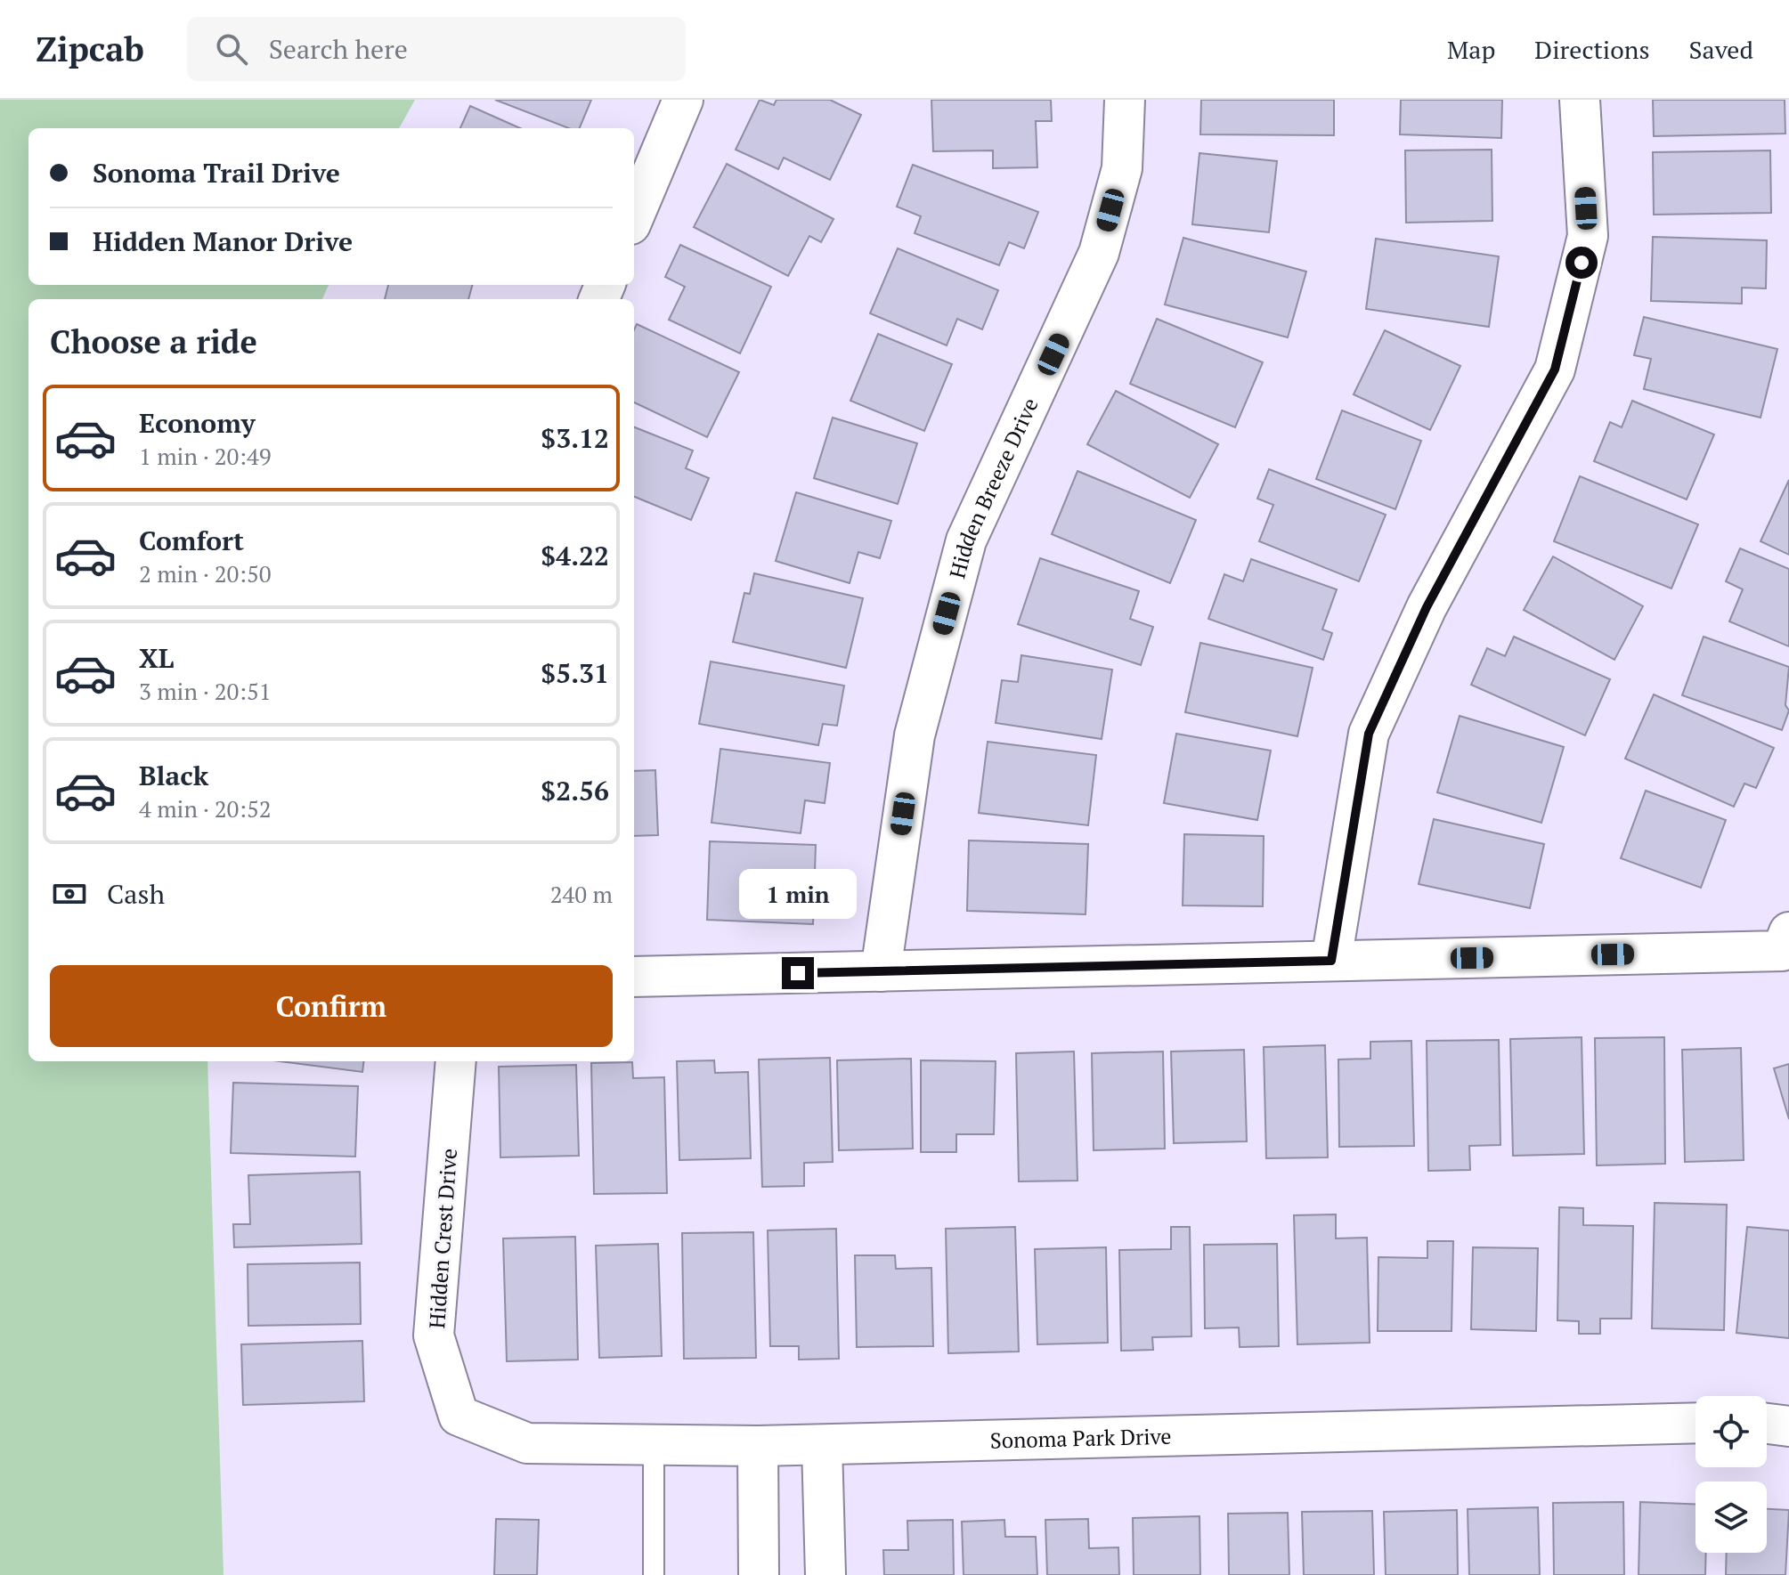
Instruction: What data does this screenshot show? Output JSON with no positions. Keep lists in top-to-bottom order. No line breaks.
{"streets":{"street":["Hidden Breeze Drive","Hidden Crest Drive","Sonoma Park Drive"]},"crossings":[["Hidden Crest Drive","Sonoma Park Drive"]],"page":{"header":"Zipcab","search":"Search here","nav":["Map","Directions","Saved"],"banner":["Sonoma Trail Drive","Hidden Manor Drive"],"heading":"Choose a ride","list":[{"name":"Economy","note":"1 min · 20:49","value":"$3.12"},{"name":"Comfort","note":"2 min · 20:50","value":"$4.22"},{"name":"XL","note":"3 min · 20:51","value":"$5.31"},{"name":"Black","note":"4 min · 20:52","value":"$2.56"}],"pay":["Cash","240 m"],"bubble":"1 min","buttons":"Confirm"}}
